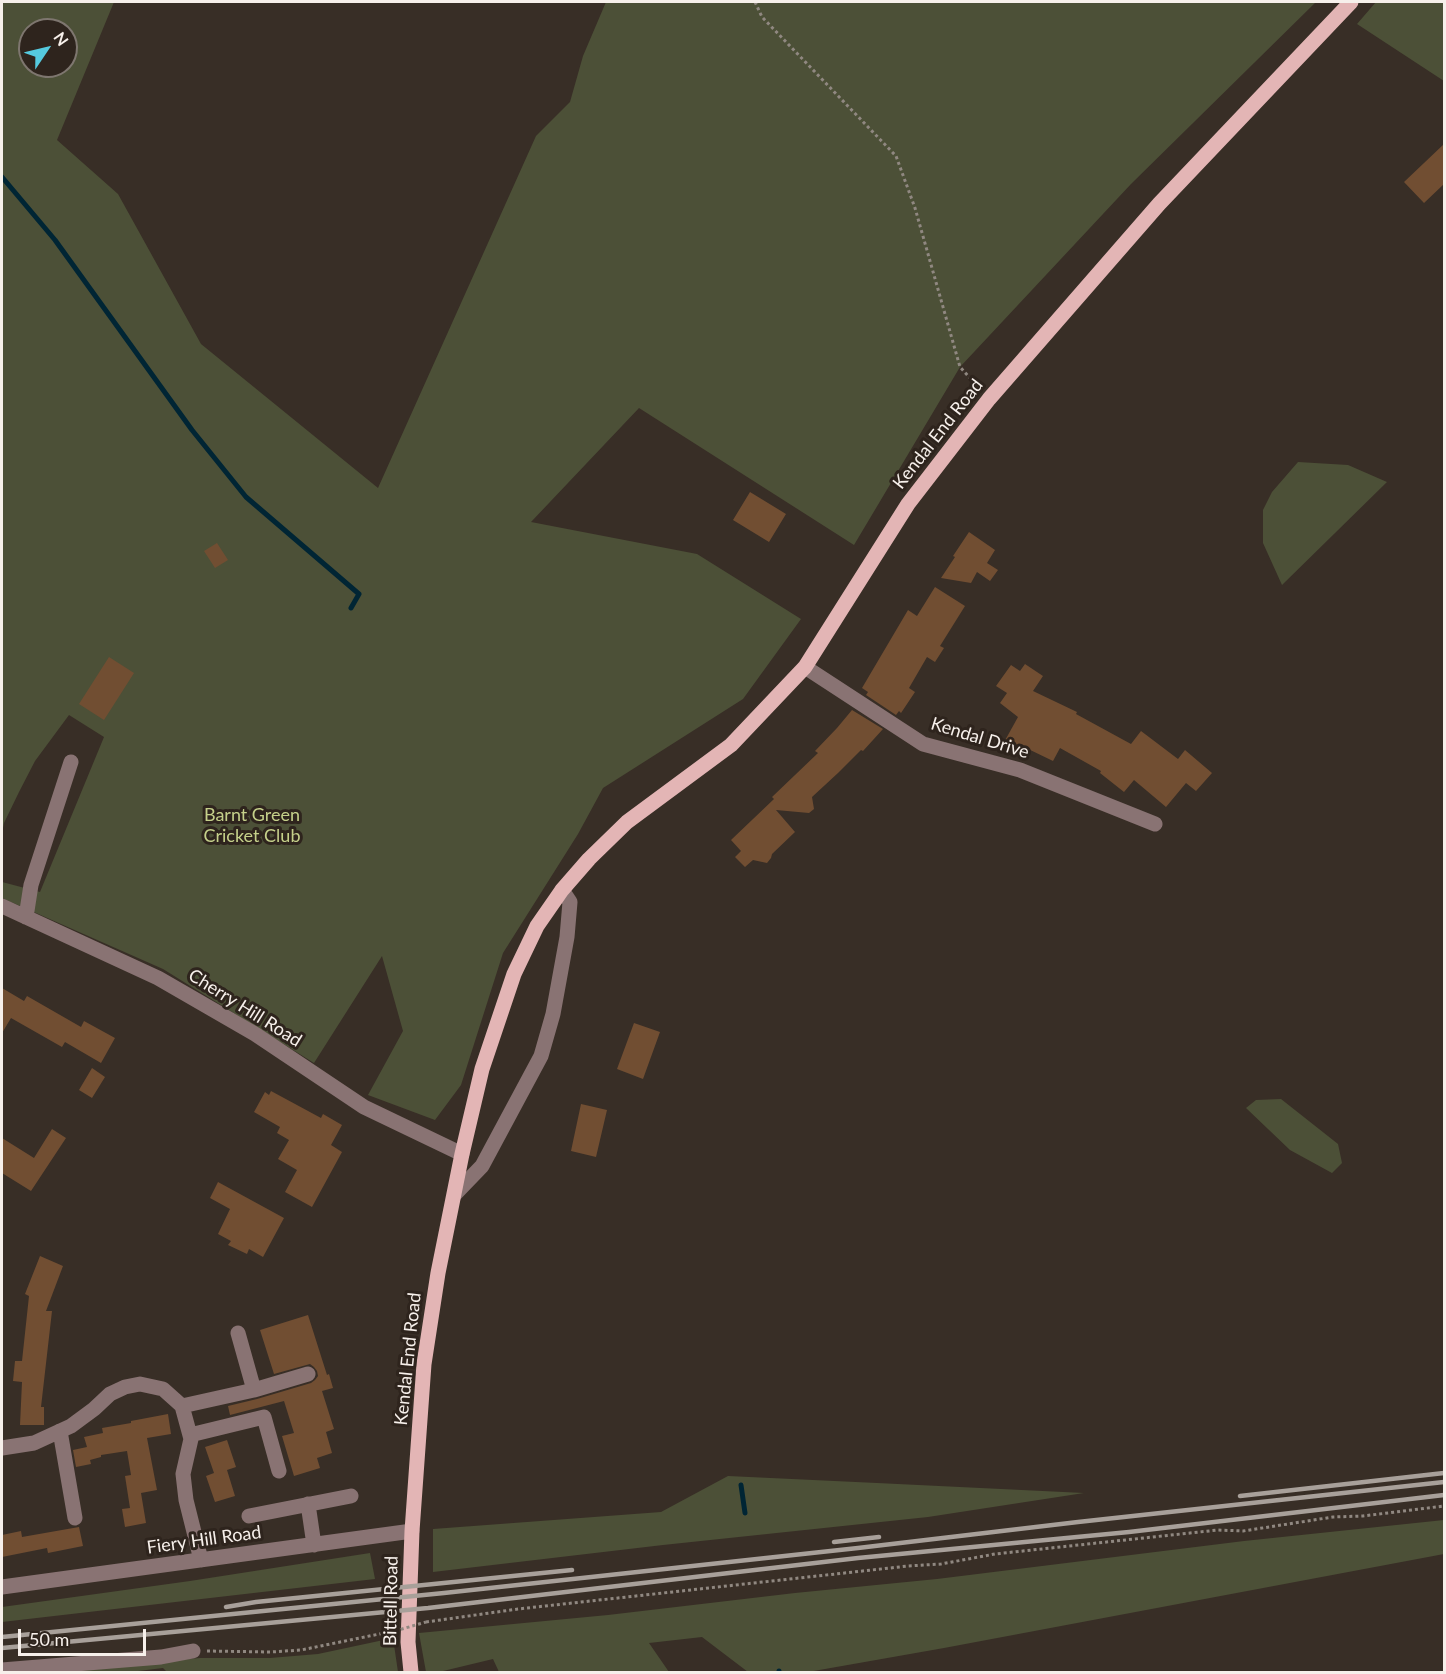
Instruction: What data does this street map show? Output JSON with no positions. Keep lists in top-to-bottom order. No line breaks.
{"streets":{"main road":["Kendal End Road","Bittell Road"],"street":["Kendal Drive","Cherry Hill Road","Fiery Hill Road"]},"crossings":[["Kendal End Road","Kendal Drive"],["Kendal End Road","Cherry Hill Road"],["Kendal End Road","Fiery Hill Road"],["Kendal End Road","Bittell Road"],["Fiery Hill Road","Bittell Road"]],"parks":["Barnt Green Cricket Club"],"scale_bar":"50 m","north":"top right"}
